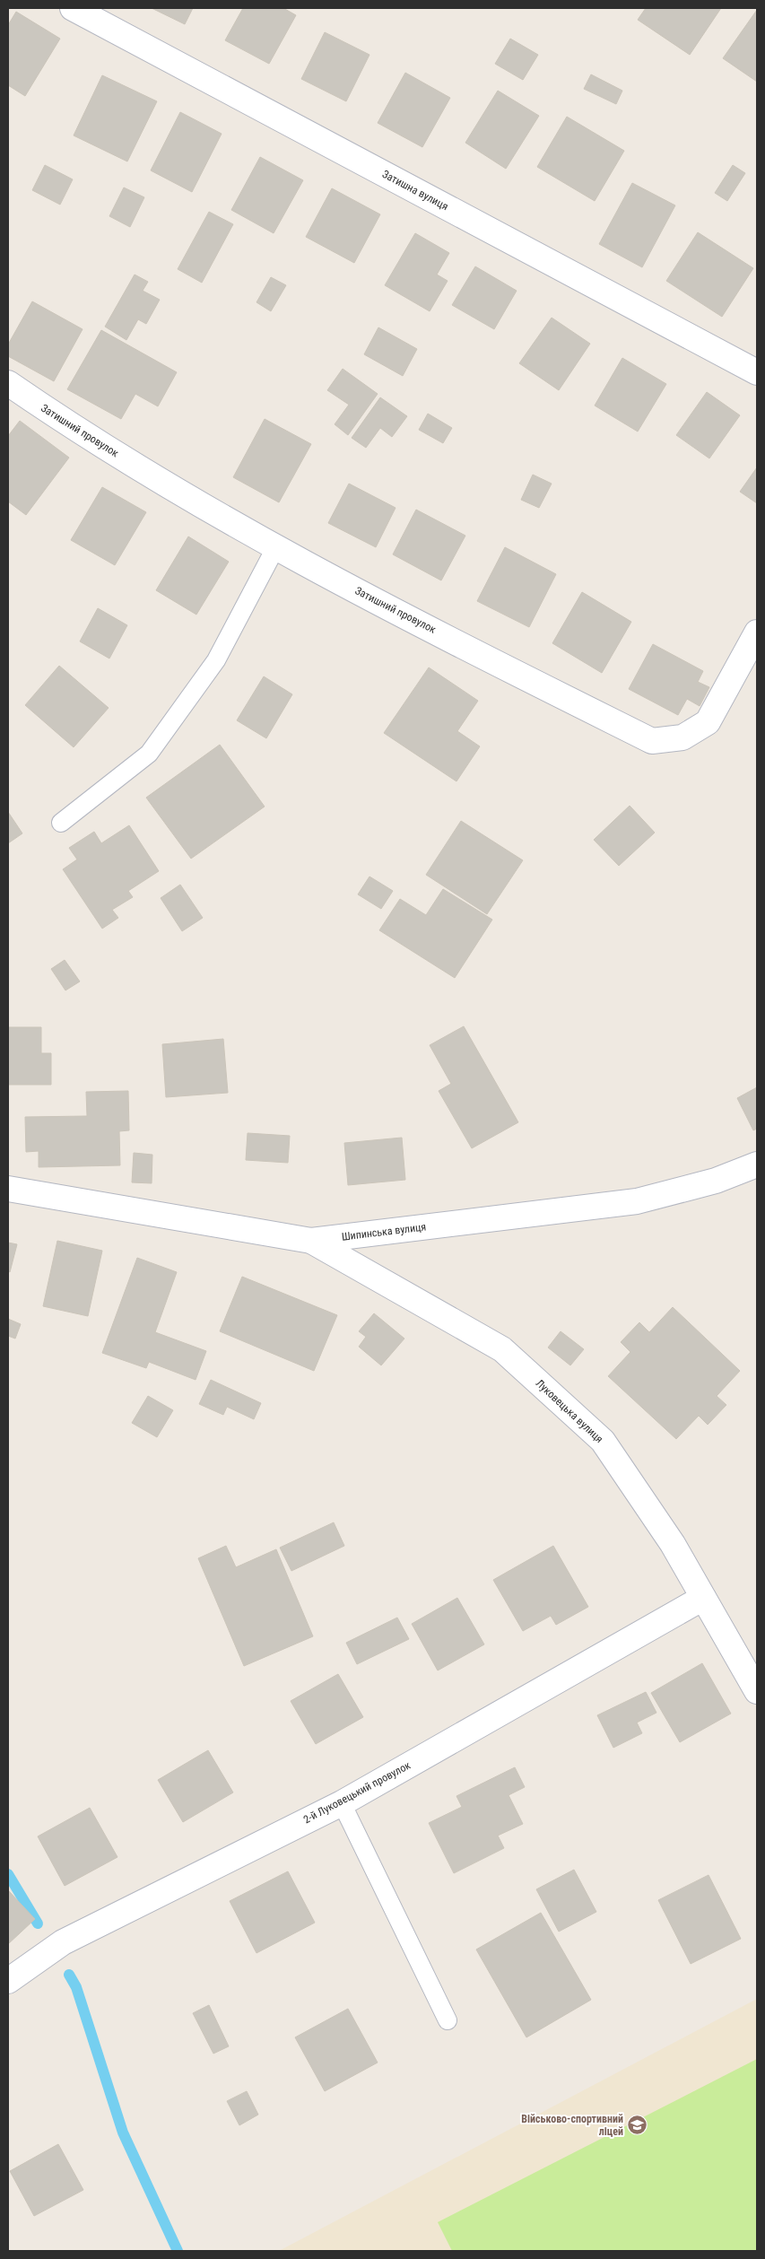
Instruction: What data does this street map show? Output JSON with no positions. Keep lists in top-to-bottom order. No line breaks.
{"streets":{"street":["Затишна вулиця","Затишний провулок","Шипинська вулиця","Луковецька вулиця","2-й Луковецький провулок"]},"crossings":[["Шипинська вулиця","Луковецька вулиця"],["Луковецька вулиця","2-й Луковецький провулок"]],"places":{"school or university":["Військово-спортивний ліцей"]}}
